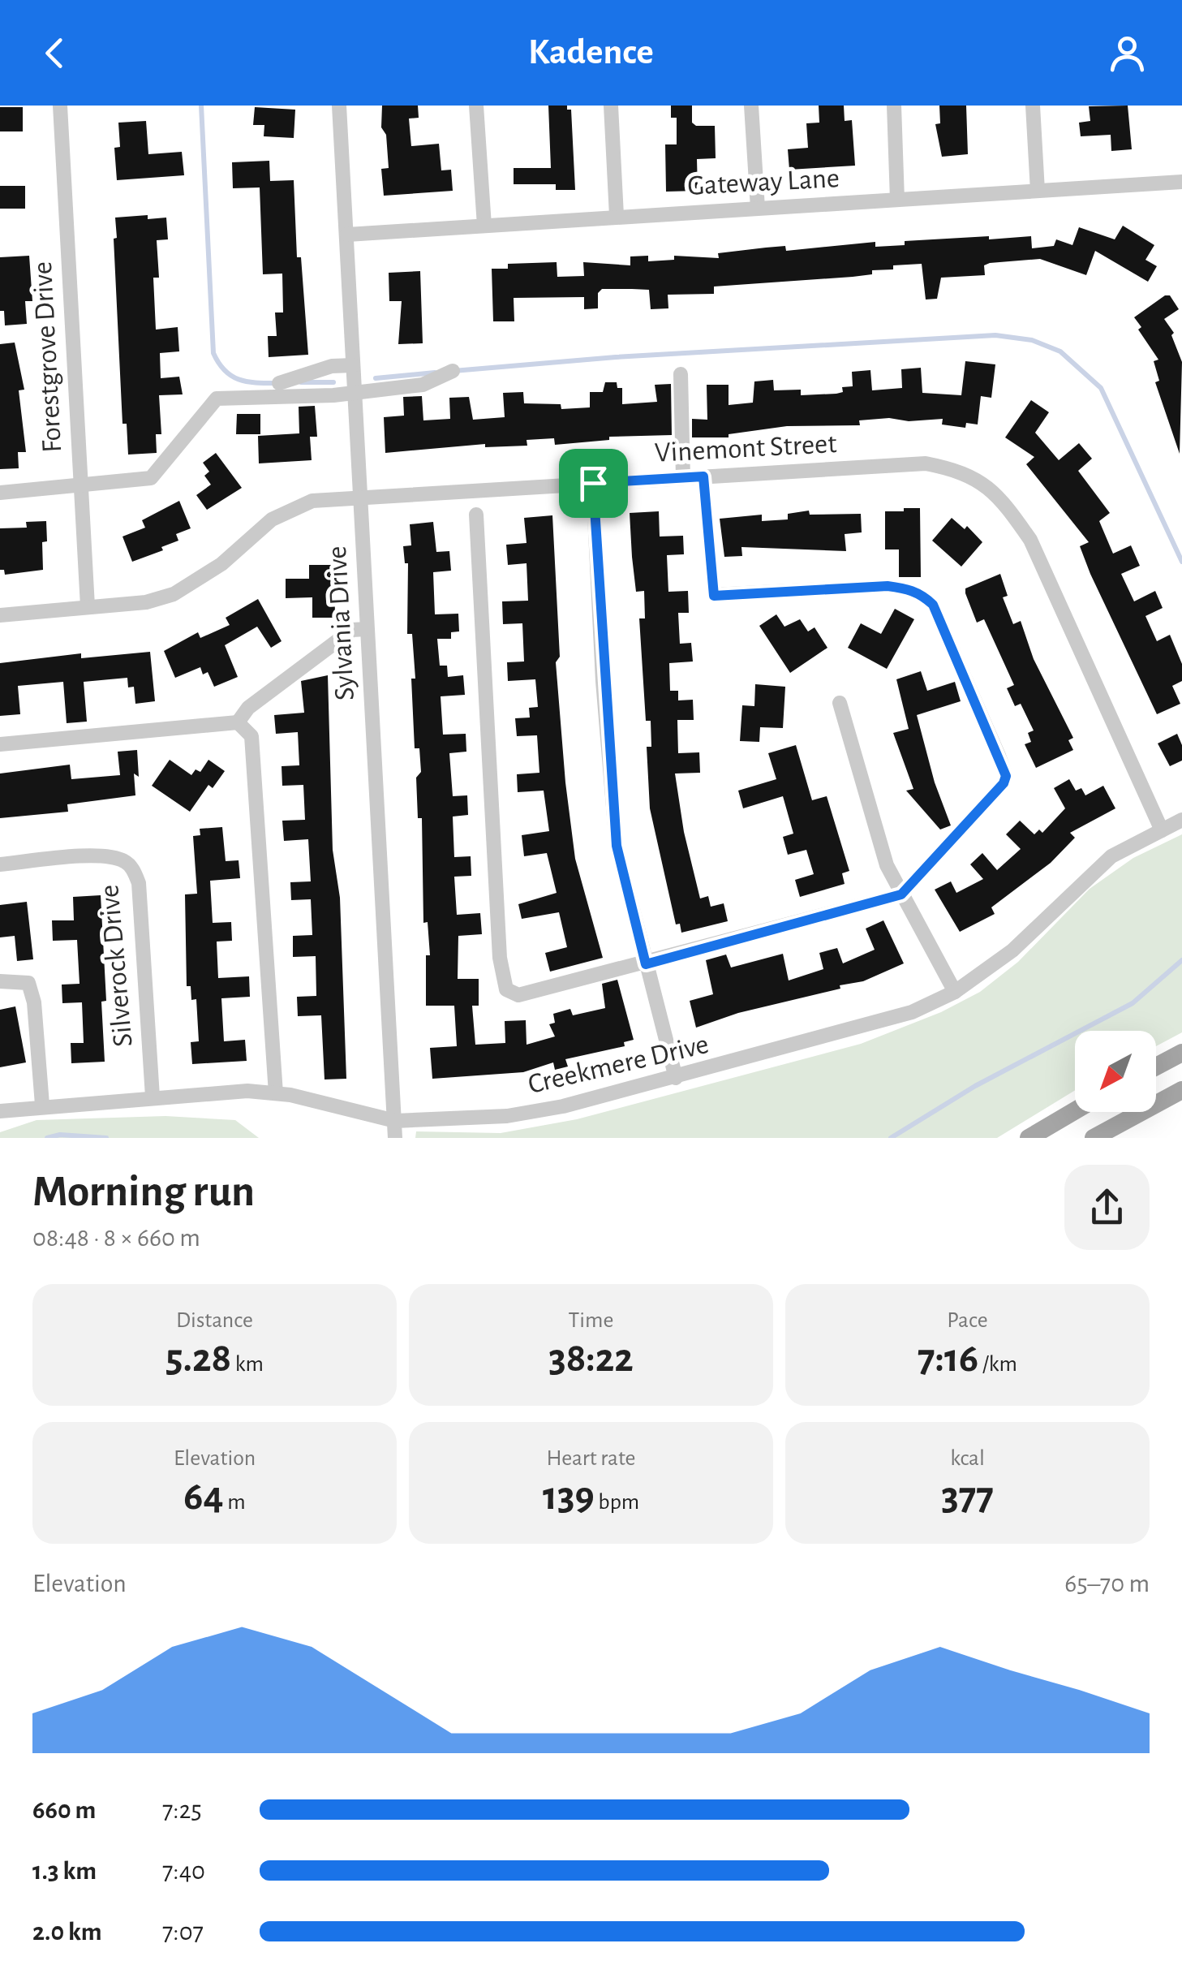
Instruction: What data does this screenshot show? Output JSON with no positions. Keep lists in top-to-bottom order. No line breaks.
{"streets":{"street":["Gateway Lane","Forestgrove Drive","Vinemont Street","Sylvania Drive","Silverock Drive","Creekmere Drive"]},"crossings":[["Gateway Lane","Sylvania Drive"],["Forestgrove Drive","Vinemont Street"],["Vinemont Street","Sylvania Drive"],["Vinemont Street","Creekmere Drive"],["Sylvania Drive","Creekmere Drive"],["Silverock Drive","Creekmere Drive"]],"north":"bottom left","page":{"header":"Kadence","heading":["Morning run","08:48 · 8 × 660 m"],"stats":[["Distance","5.28 km"],["Time","38:22"],["Pace","7:16 /km"],["Elevation","64 m"],["Heart rate","139 bpm"],["kcal","377"]],"chart":["Elevation","65–70 m"],"list":[{"name":"660 m","note":"7:25"},{"name":"1.3 km","note":"7:40"},{"name":"2.0 km","note":"7:07"}]}}
